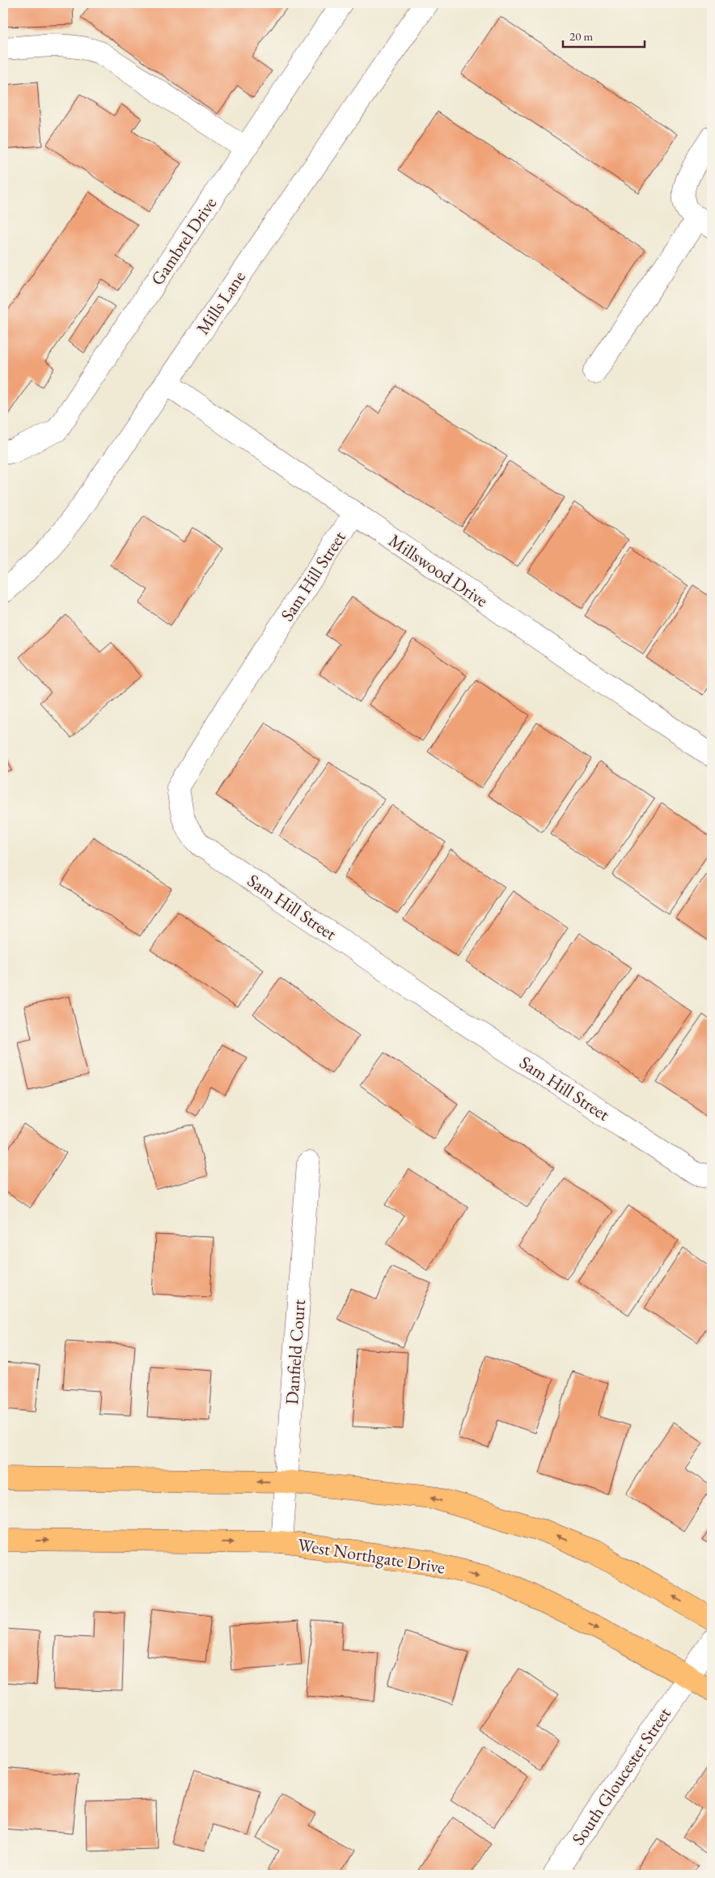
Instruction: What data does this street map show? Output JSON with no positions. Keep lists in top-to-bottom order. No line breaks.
{"streets":{"main road":["West Northgate Drive"],"street":["Gambrel Drive","Mills Lane","Millswood Drive","Sam Hill Street","Danfield Court","South Gloucester Street"]},"crossings":[["Mills Lane","Millswood Drive"],["Millswood Drive","Sam Hill Street"],["Danfield Court","West Northgate Drive"],["West Northgate Drive","South Gloucester Street"]],"scale_bar":"20 m"}
